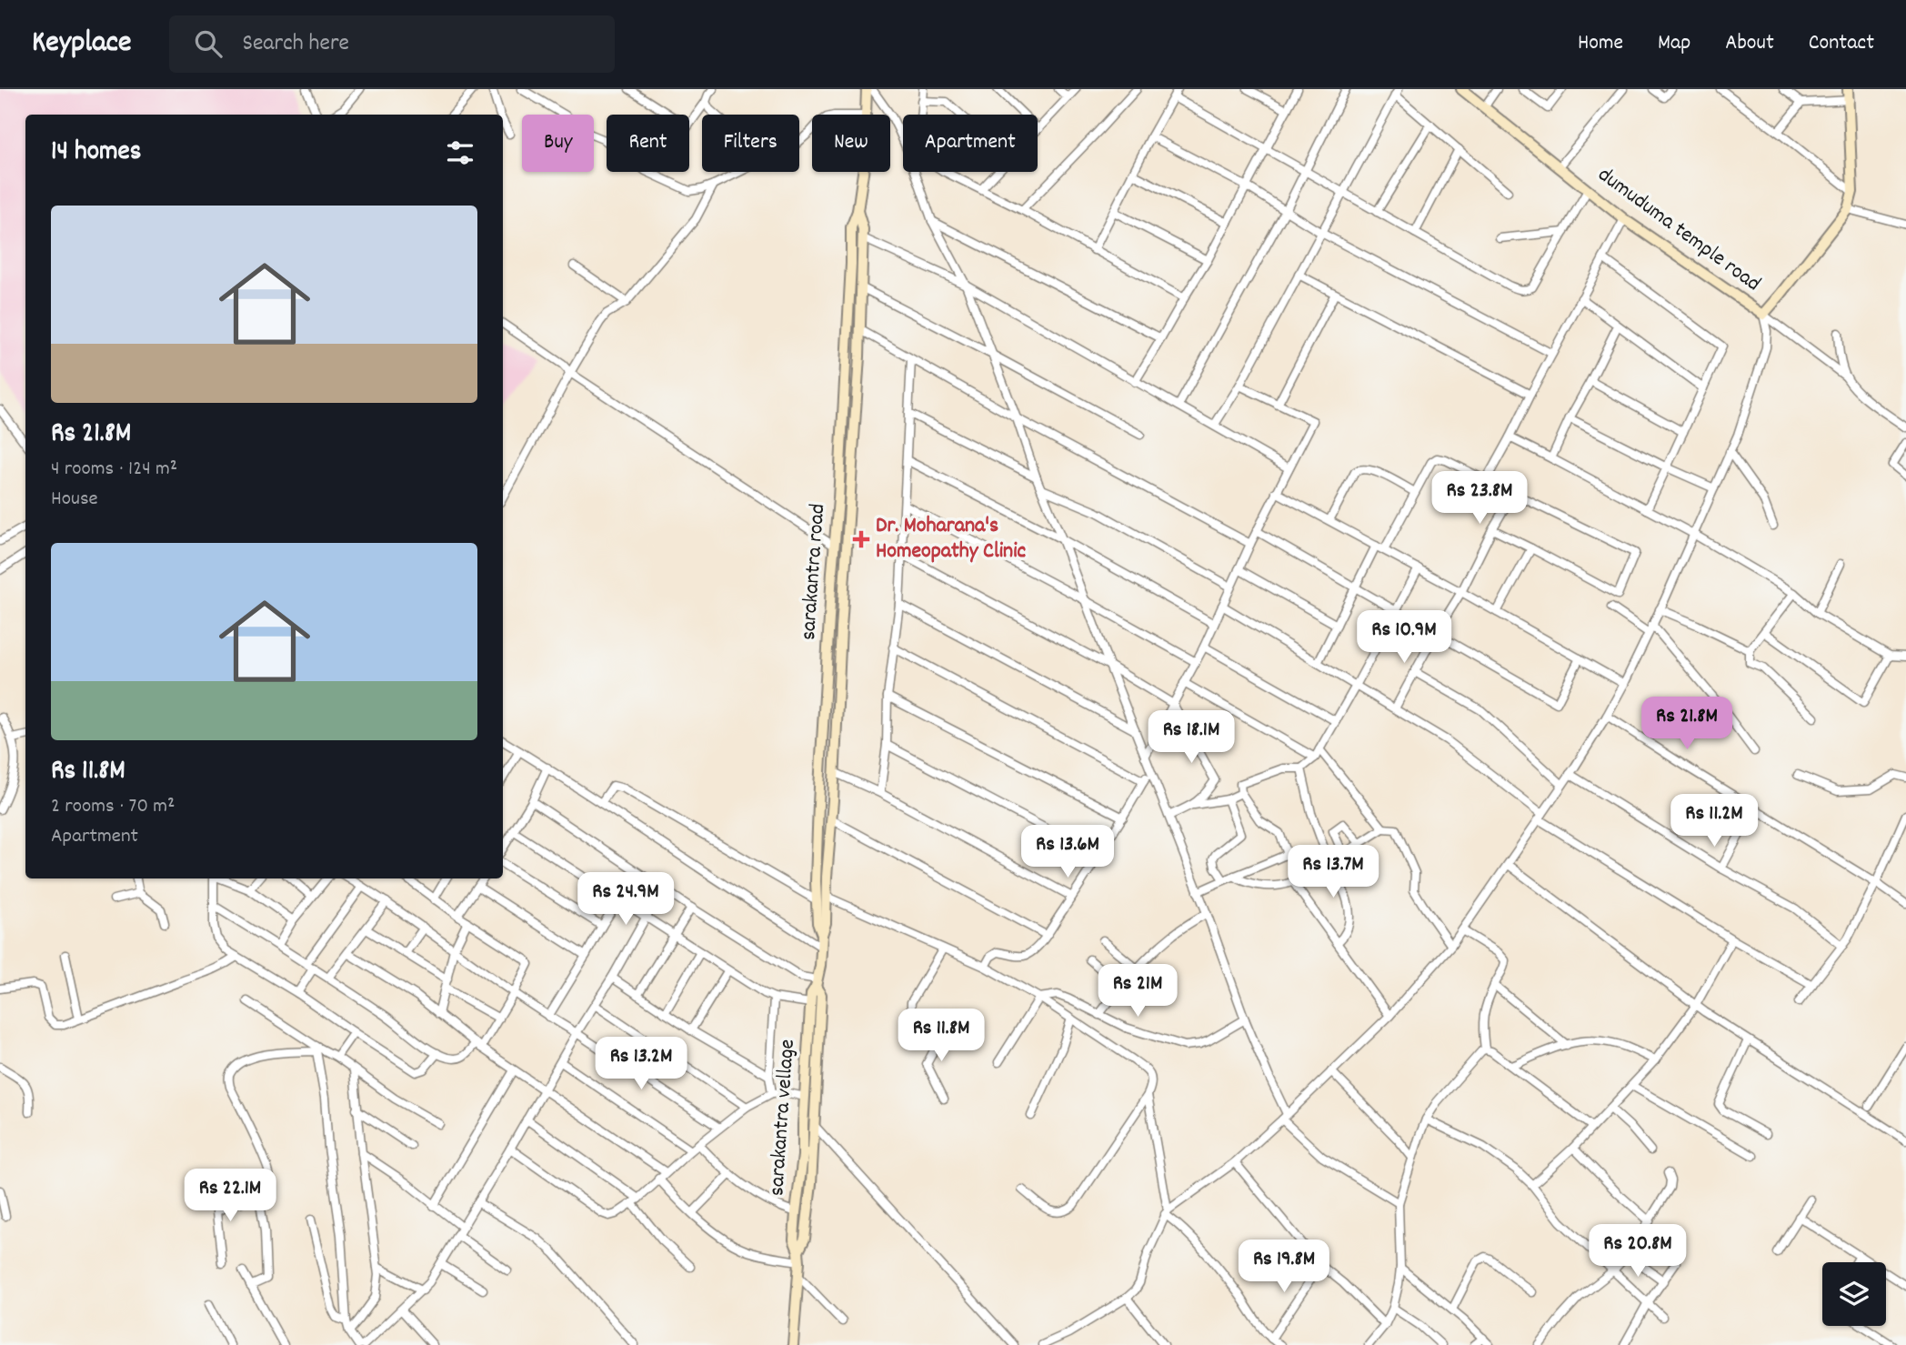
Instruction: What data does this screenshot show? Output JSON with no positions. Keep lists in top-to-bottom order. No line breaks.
{"streets":{"street":["dumuduma temple road","sarakantra road","sarakantra vellage"]},"crossings":[["sarakantra road","sarakantra vellage"]],"places":{"health":["Dr. Moharana's Homeopathy Clinic"]},"page":{"header":"Keyplace","search":"Search here","nav":["Home","Map","About","Contact"],"chip":["Buy","Rent","Filters","New","Apartment"],"heading":"14 homes","list":[{"name":"Rs 21.8M","note":"4 rooms · 124 m² · House"},{"name":"Rs 11.8M","note":"2 rooms · 70 m² · Apartment"}],"price":["Rs 23.8M","Rs 10.9M","Rs 21.8M","Rs 18.1M","Rs 11.2M","Rs 13.6M","Rs 13.7M","Rs 24.9M","Rs 21M","Rs 11.8M","Rs 13.2M","Rs 22.1M","Rs 20.8M","Rs 19.8M"]}}
